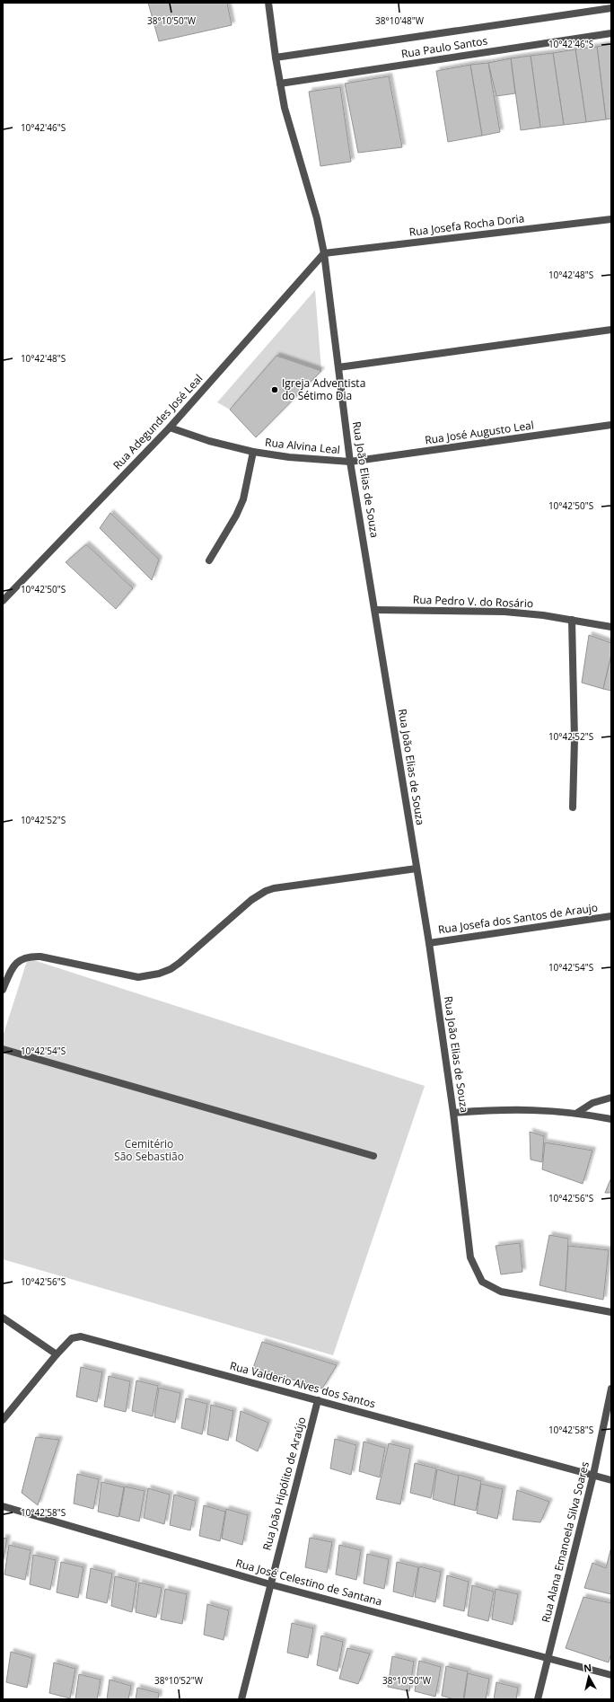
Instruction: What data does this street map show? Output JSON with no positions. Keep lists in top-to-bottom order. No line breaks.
{"streets":{"street":["Rua Paulo Santos","Rua Josefa Rocha Doria","Rua Adegundes José Leal","Rua José Augusto Leal","Rua Alvina Leal","Rua João Elias de Souza","Rua Pedro V. do Rosário","Rua Josefa dos Santos de Araujo","Rua Valderio Alves dos Santos","Rua João Hipólito de Araújo","Rua Alana Emanoela Silva Soares","Rua José Celestino de Santana"]},"crossings":[["Rua Paulo Santos","Rua João Elias de Souza"],["Rua Josefa Rocha Doria","Rua Adegundes José Leal"],["Rua Josefa Rocha Doria","Rua João Elias de Souza"],["Rua Adegundes José Leal","Rua Alvina Leal"],["Rua Adegundes José Leal","Rua João Elias de Souza"],["Rua José Augusto Leal","Rua Alvina Leal"],["Rua José Augusto Leal","Rua João Elias de Souza"],["Rua Alvina Leal","Rua João Elias de Souza"],["Rua João Elias de Souza","Rua Pedro V. do Rosário"],["Rua João Elias de Souza","Rua Josefa dos Santos de Araujo"],["Rua Valderio Alves dos Santos","Rua João Hipólito de Araújo"],["Rua Valderio Alves dos Santos","Rua Alana Emanoela Silva Soares"],["Rua João Hipólito de Araújo","Rua José Celestino de Santana"],["Rua Alana Emanoela Silva Soares","Rua José Celestino de Santana"]],"parks":["Cemitério São Sebastião"],"places":["Igreja Adventista do Sétimo Dia"],"north":"top","coordinates":["38°10'50\"W","38°10'48\"W","10°42'46\"S","10°42'48\"S","10°42'50\"S","10°42'52\"S","10°42'54\"S","10°42'56\"S","10°42'58\"S","38°10'52\"W"]}
